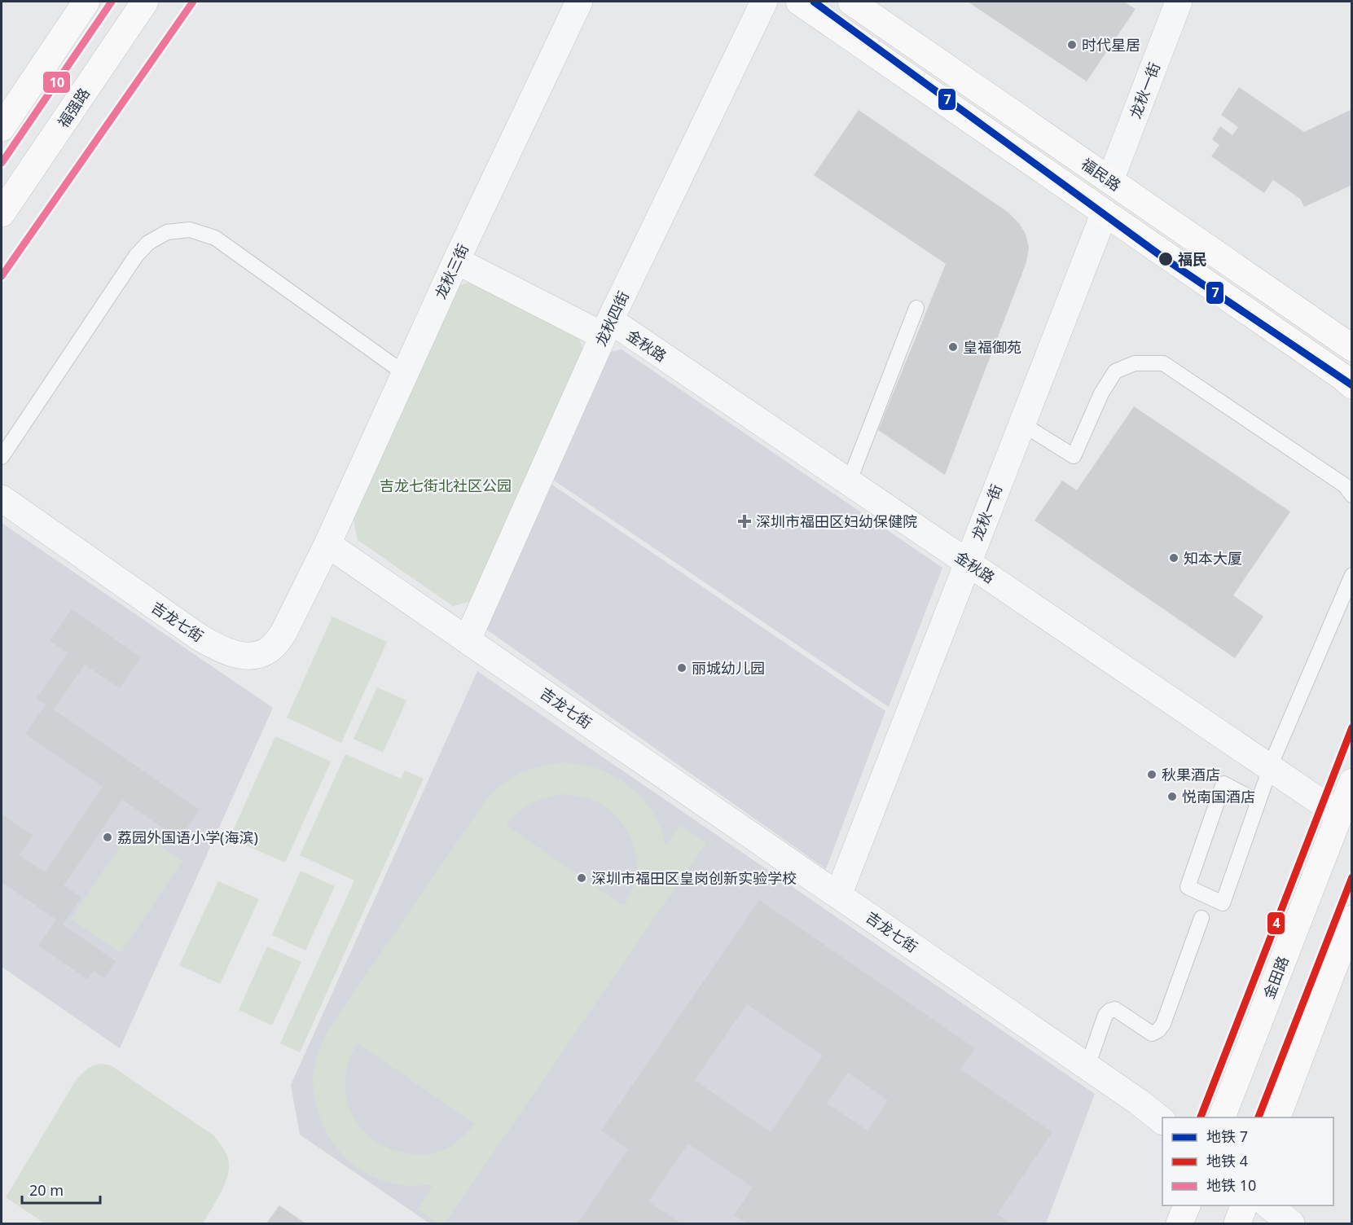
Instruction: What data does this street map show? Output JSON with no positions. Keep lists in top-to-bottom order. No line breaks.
{"streets":{"main road":["福强路","福民路","金田路"],"street":["龙秋一街","龙秋三街","龙秋四街","金秋路","吉龙七街"]},"crossings":[["龙秋一街","福民路"],["龙秋一街","金秋路"],["龙秋一街","吉龙七街"],["龙秋三街","金秋路"],["龙秋三街","吉龙七街"],["龙秋四街","金秋路"],["龙秋四街","吉龙七街"],["金秋路","金田路"]],"parks":["吉龙七街北社区公园"],"places":{"other":["时代星居","福民","皇福御苑","知本大厦","丽城幼儿园","秋果酒店","悦南国酒店","荔园外国语小学(海滨)","深圳市福田区皇岗创新实验学校"],"health":["深圳市福田区妇幼保健院"]},"lines":["metro line 7","metro line 10","metro line 4"],"legend":["地铁 7","地铁 4","地铁 10"],"scale_bar":"20 m"}
